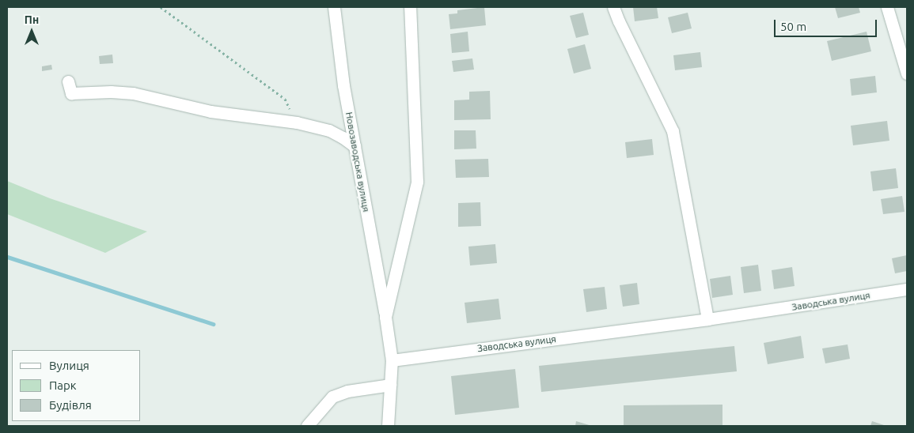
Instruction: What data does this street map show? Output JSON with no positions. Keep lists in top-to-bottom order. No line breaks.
{"streets":{"street":["Новозаводська вулиця","Заводська вулиця"]},"crossings":[["Новозаводська вулиця","Заводська вулиця"]],"legend":["Вулиця","Парк","Будівля"],"scale_bar":"50 m","north":"top"}
